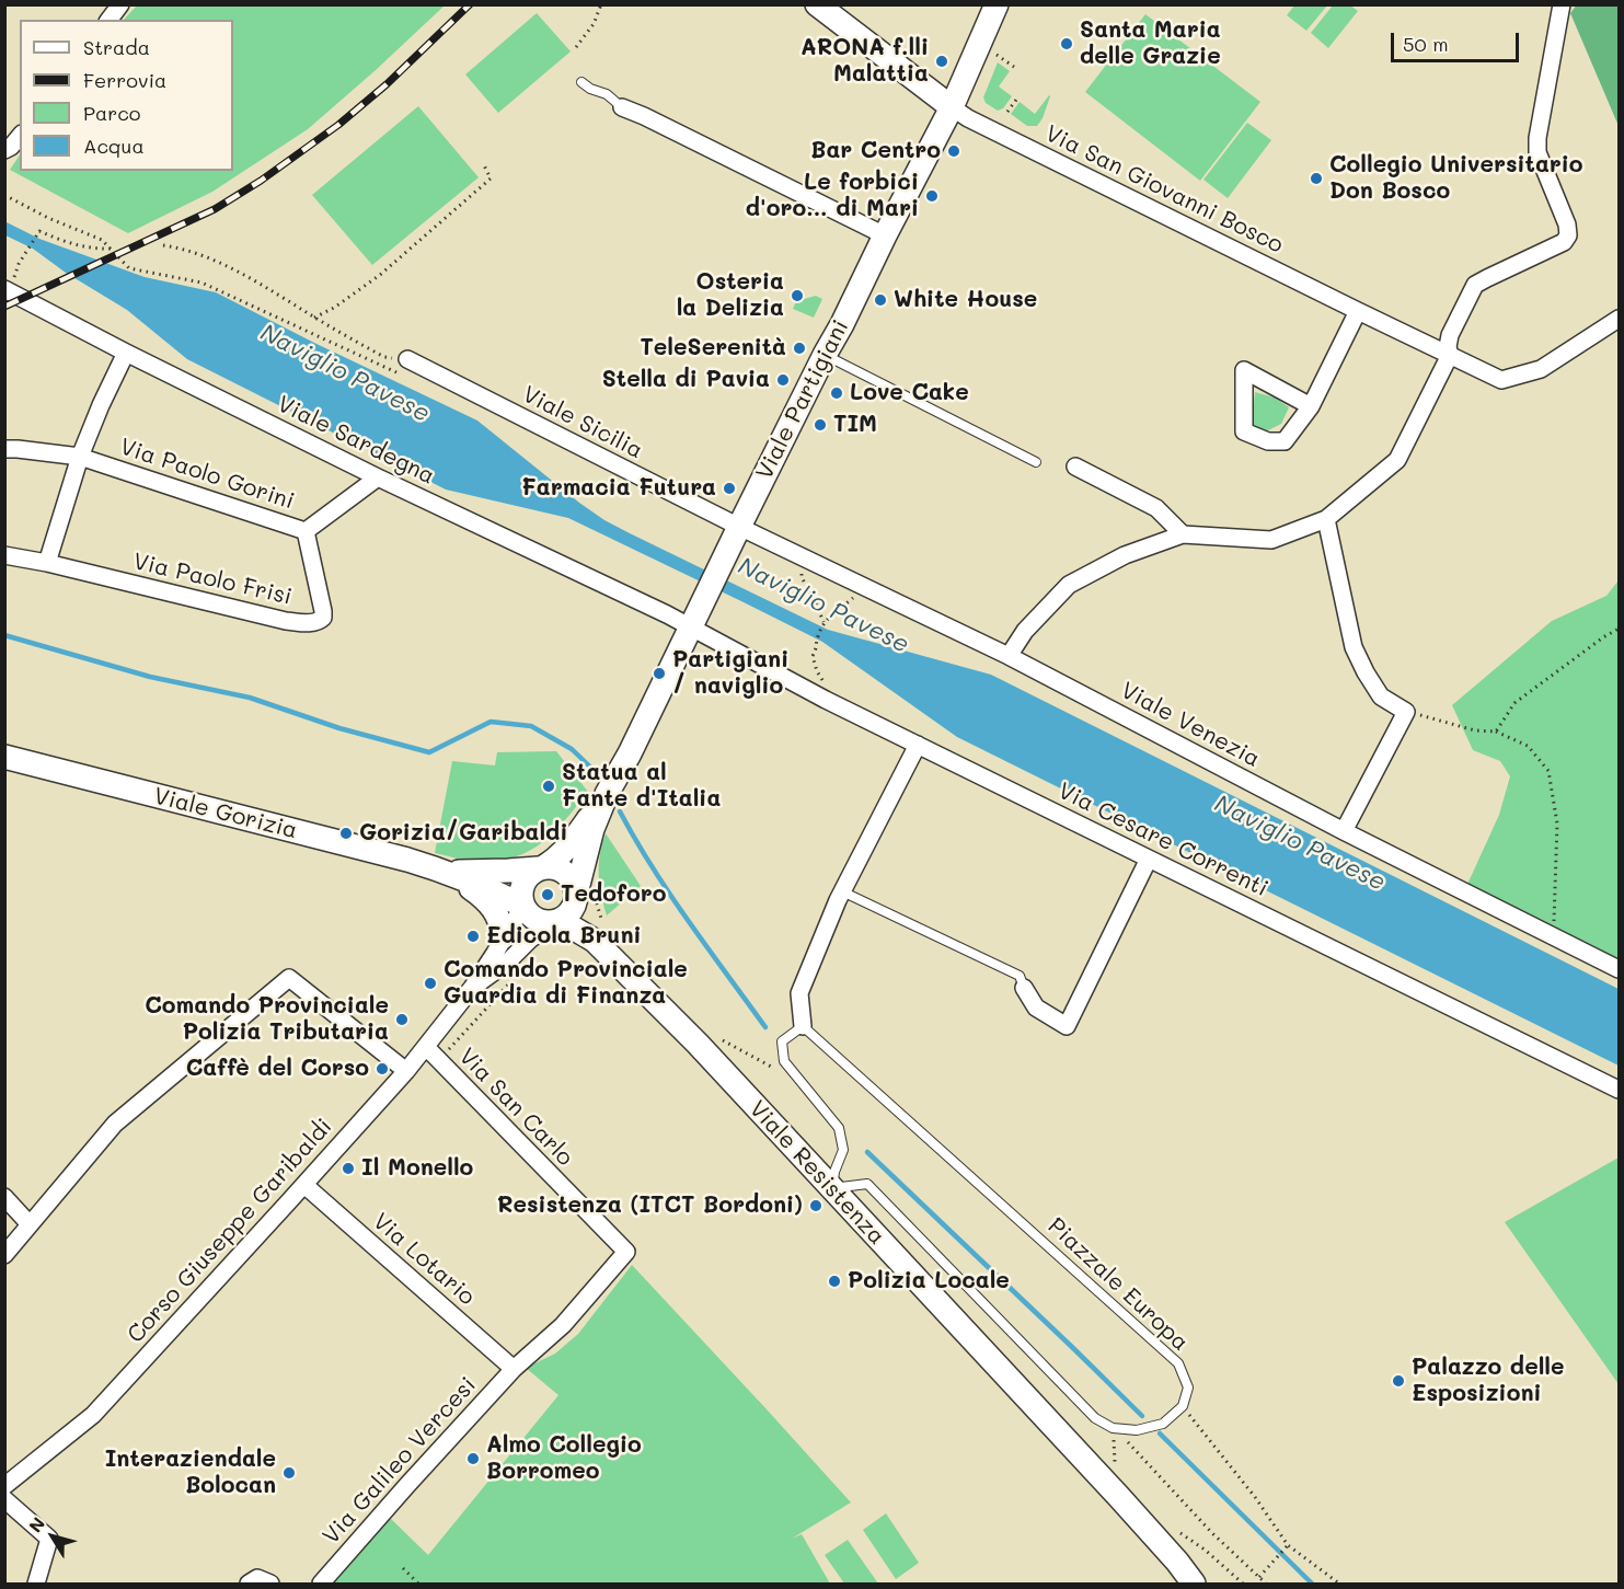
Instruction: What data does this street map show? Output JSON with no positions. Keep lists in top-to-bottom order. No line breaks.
{"streets":{"main road":["Viale Partigiani","Viale Gorizia","Viale Resistenza"],"street":["Via San Giovanni Bosco","Viale Sicilia","Viale Sardegna","Via Paolo Gorini","Via Paolo Frisi","Viale Venezia","Via Cesare Correnti","Via San Carlo","Corso Giuseppe Garibaldi","Via Lotario","Via Galileo Vercesi"],"lane":["Piazzale Europa"]},"crossings":[["Via San Giovanni Bosco","Viale Partigiani"],["Viale Partigiani","Viale Sicilia"],["Viale Partigiani","Viale Sardegna"],["Viale Partigiani","Viale Venezia"],["Viale Partigiani","Viale Gorizia"],["Viale Partigiani","Via Cesare Correnti"],["Viale Partigiani","Viale Resistenza"],["Viale Partigiani","Corso Giuseppe Garibaldi"],["Viale Sicilia","Viale Venezia"],["Viale Sardegna","Via Paolo Gorini"],["Viale Sardegna","Via Cesare Correnti"],["Via Paolo Gorini","Via Paolo Frisi"],["Viale Gorizia","Viale Resistenza"],["Viale Gorizia","Corso Giuseppe Garibaldi"],["Via San Carlo","Corso Giuseppe Garibaldi"],["Via San Carlo","Via Lotario"],["Via San Carlo","Via Galileo Vercesi"],["Viale Resistenza","Corso Giuseppe Garibaldi"],["Corso Giuseppe Garibaldi","Via Lotario"],["Via Lotario","Via Galileo Vercesi"]],"water":["Naviglio Pavese"],"places":["Santa Maria delle Grazie","ARONA f.lli Malattia","Bar Centro","Collegio Universitario Don Bosco","Le forbici d'oro... di Mari","Osteria la Delizia","White House","TeleSerenità","Stella di Pavia","Love Cake","TIM","Farmacia Futura","Partigiani / naviglio","Statua al Fante d'Italia","Gorizia/Garibaldi","Tedoforo","Edicola Bruni","Comando Provinciale Guardia di Finanza","Comando Provinciale Polizia Tributaria","Caffè del Corso","Il Monello","Resistenza (ITCT Bordoni)","Polizia Locale","Palazzo delle Esposizioni","Almo Collegio Borromeo","Interaziendale Bolocan"],"legend":["Strada","Ferrovia","Parco","Acqua"],"scale_bar":"50 m","north":"top left"}
